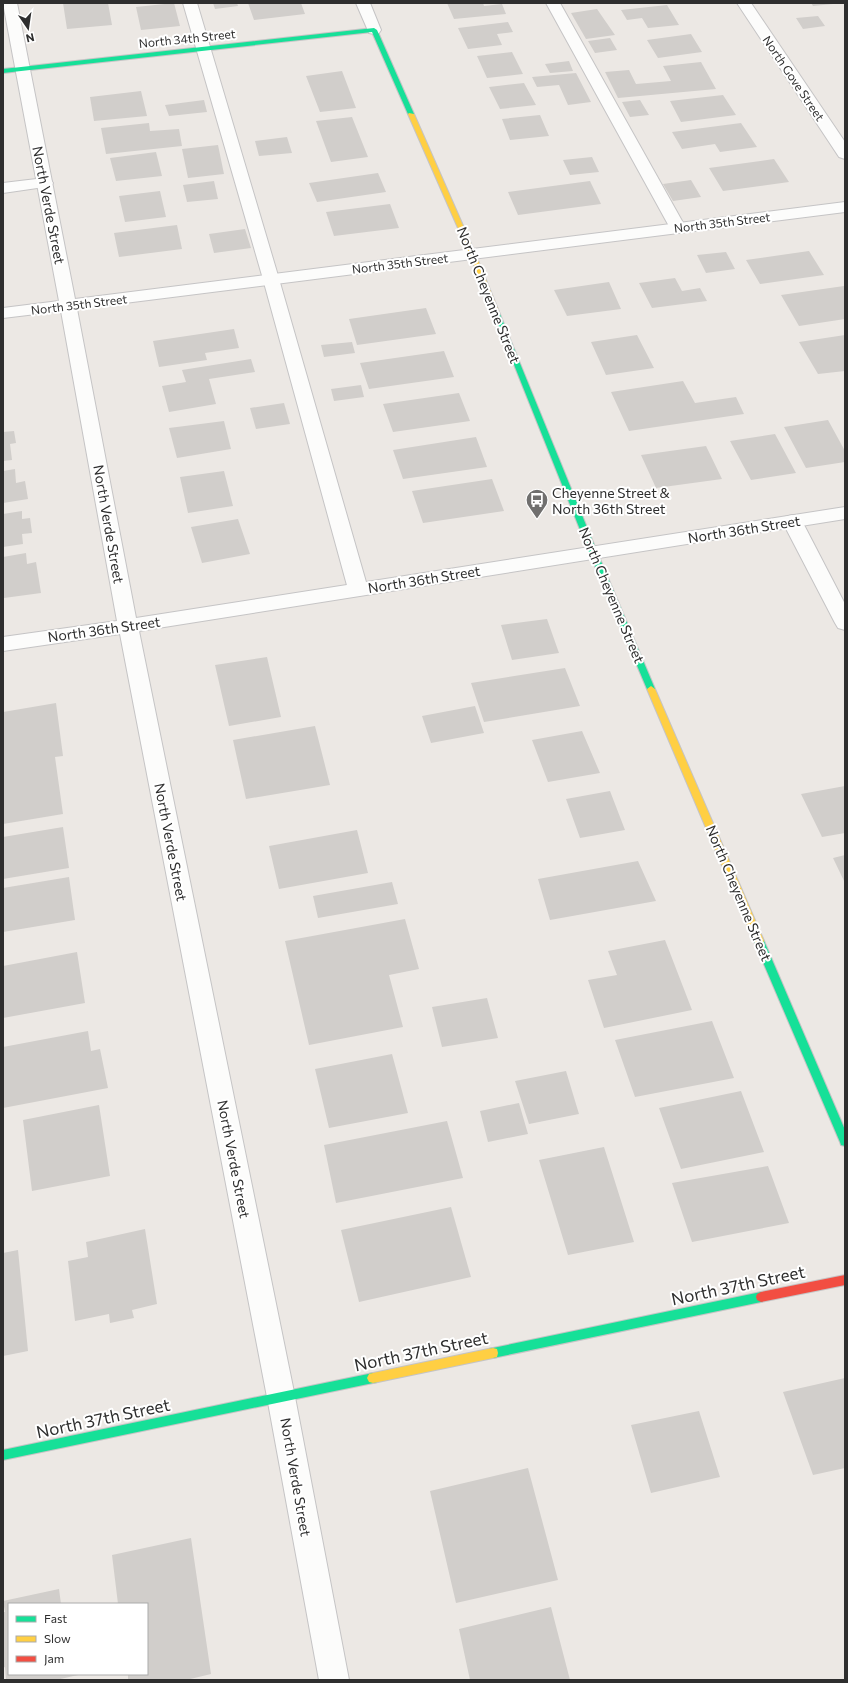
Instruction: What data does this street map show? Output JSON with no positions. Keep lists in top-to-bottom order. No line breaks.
{"streets":{"street":["North 34th Street","North Gove Street","North Verde Street","North 35th Street","North Cheyenne Street","North 36th Street","North 37th Street"]},"crossings":[["North 34th Street","North Verde Street"],["North 34th Street","North Cheyenne Street"],["North Verde Street","North 35th Street"],["North Verde Street","North 36th Street"],["North Verde Street","North 37th Street"],["North 35th Street","North Cheyenne Street"],["North Cheyenne Street","North 36th Street"]],"places":{"bus stop":["Cheyenne Street & North 36th Street"]},"legend":["Fast","Slow","Jam"],"north":"bottom"}
